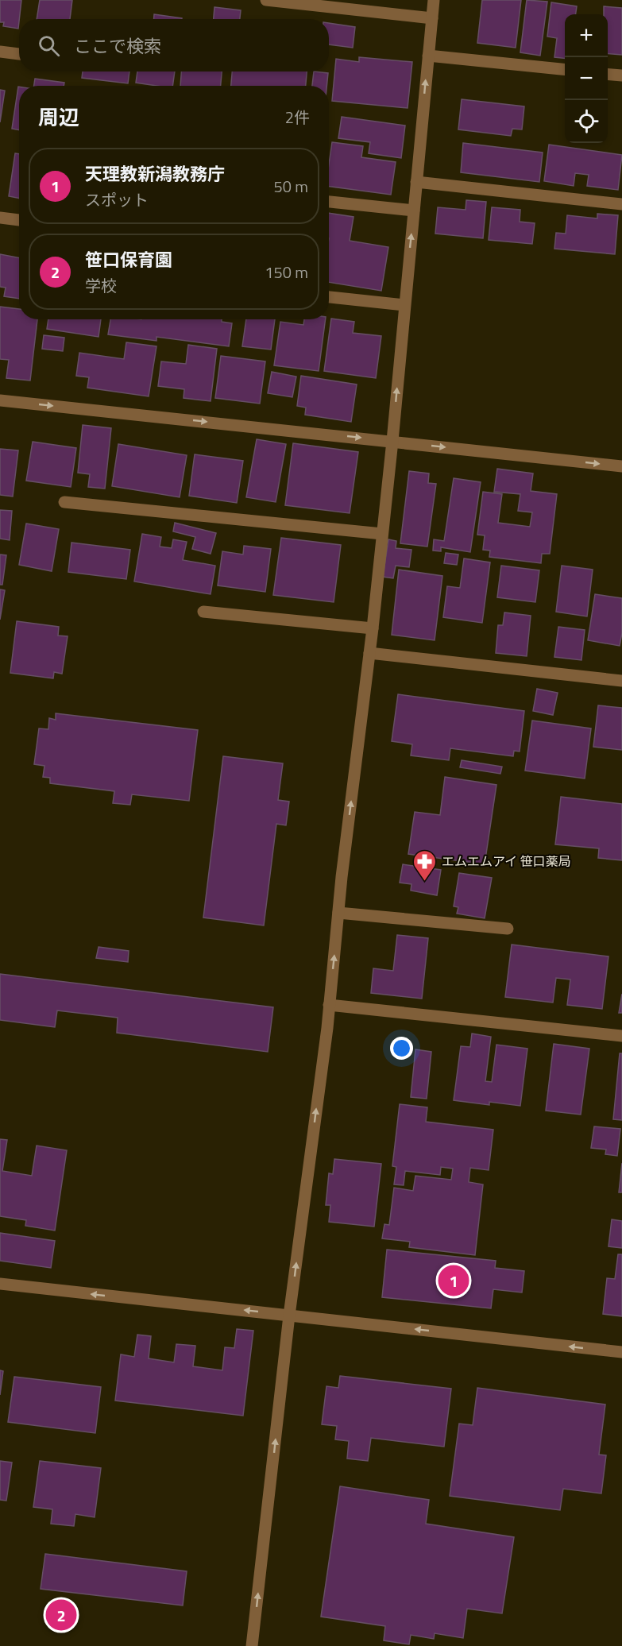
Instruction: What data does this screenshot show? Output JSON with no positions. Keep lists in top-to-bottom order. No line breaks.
{"places":{"pharmacy":["エムエムアイ 笹口薬局"]},"page":{"map_buttons":["+","−"],"search":"ここで検索","heading":["周辺","2件"],"list":[{"mark":"1","name":"天理教新潟教務庁","note":"スポット","value":"50 m"},{"mark":"2","name":"笹口保育園","note":"学校","value":"150 m"}],"pins":["1","2"]}}
